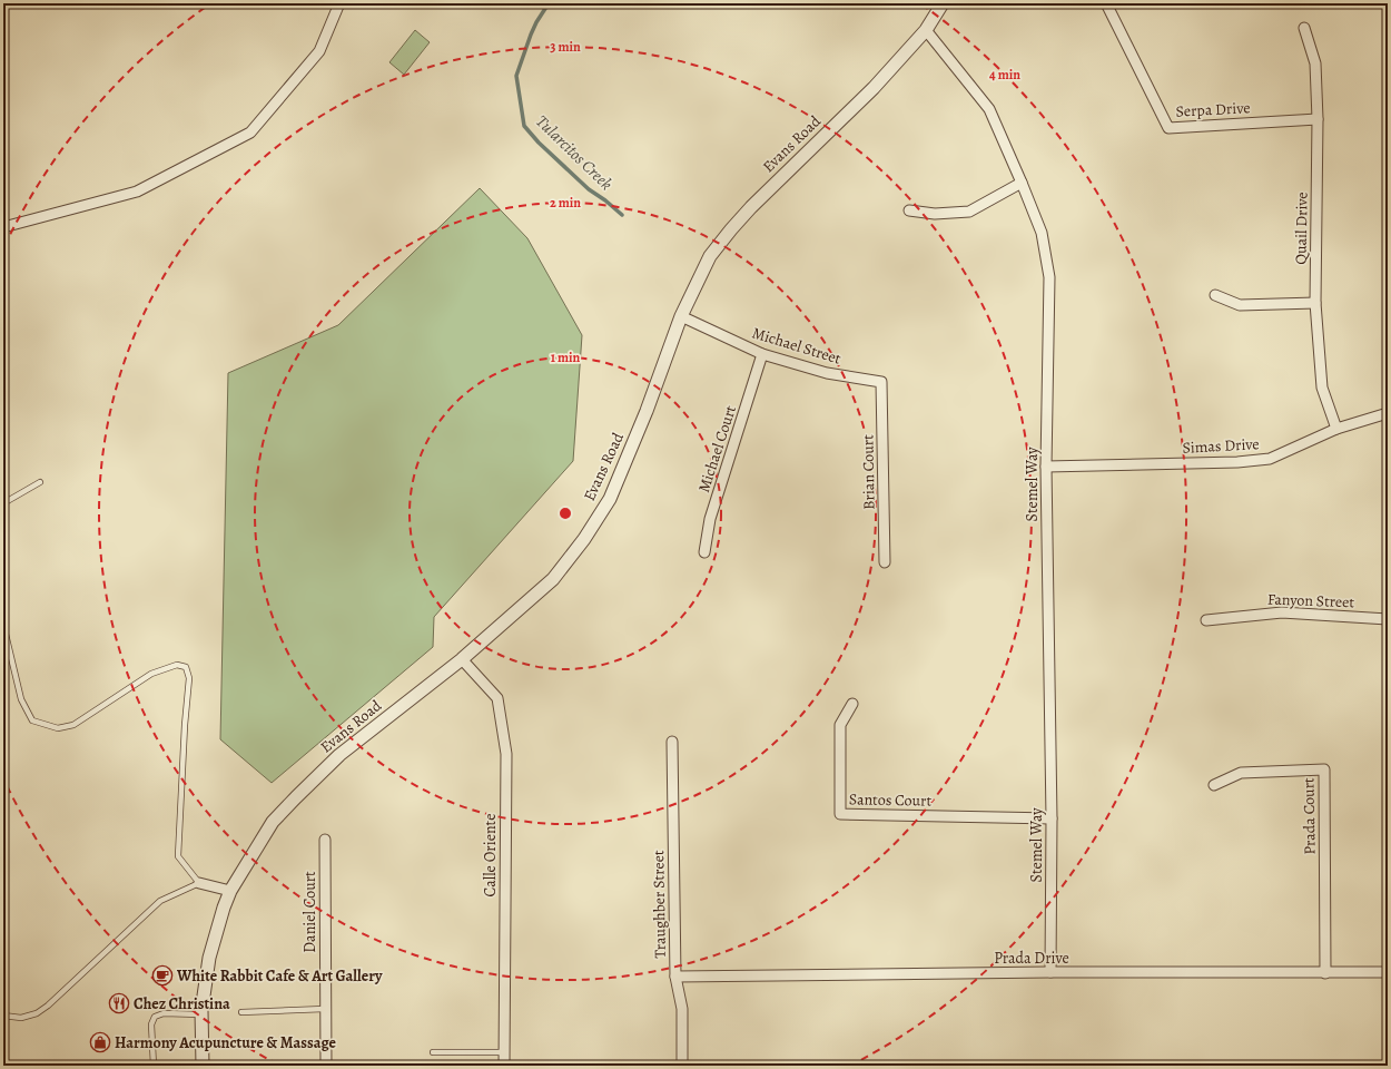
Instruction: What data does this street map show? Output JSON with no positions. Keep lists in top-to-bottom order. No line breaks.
{"streets":{"street":["Serpa Drive","Evans Road","Quail Drive","Michael Street","Simas Drive","Michael Court","Brian Court","Stemel Way","Fanyon Street","Santos Court","Prada Court","Calle Oriente","Traughber Street","Daniel Court","Prada Drive"]},"crossings":[["Serpa Drive","Quail Drive"],["Evans Road","Michael Street"],["Evans Road","Stemel Way"],["Evans Road","Calle Oriente"],["Quail Drive","Simas Drive"],["Michael Street","Michael Court"],["Michael Street","Brian Court"],["Simas Drive","Stemel Way"],["Stemel Way","Santos Court"],["Stemel Way","Prada Drive"],["Prada Court","Prada Drive"],["Traughber Street","Prada Drive"]],"water":["Tularcitos Creek"],"places":{"cafe":["White Rabbit Cafe & Art Gallery"],"restaurant":["Chez Christina"],"shop":["Harmony Acupuncture & Massage"]},"rings":["3 min","4 min","2 min","1 min"]}
